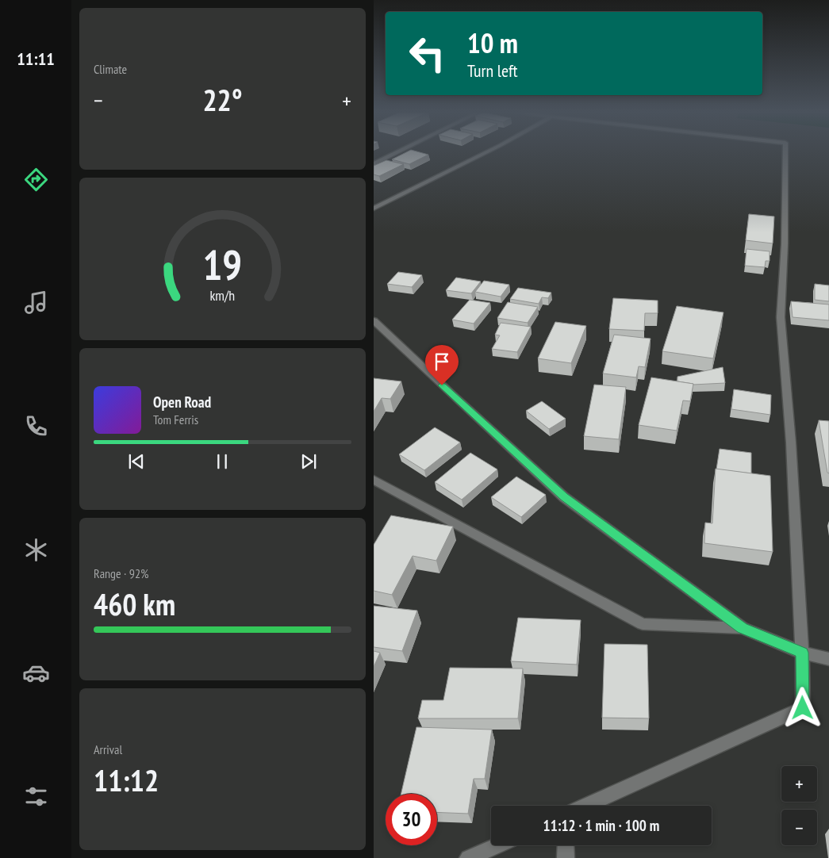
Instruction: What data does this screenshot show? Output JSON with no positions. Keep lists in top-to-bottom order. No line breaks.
{"page":{"tabs":"11:11","tile":["Climate",["Range · 92%","460 km"],["Arrival","11:12"]],"turn":["10 m","Turn left"],"heat":["−","22°","+"],"song":["Open Road","Tom Ferris"],"map_buttons":["+","−"],"limit":"30","trip":"11:12 · 1 min · 100 m","gauge":["19","km/h"]}}
